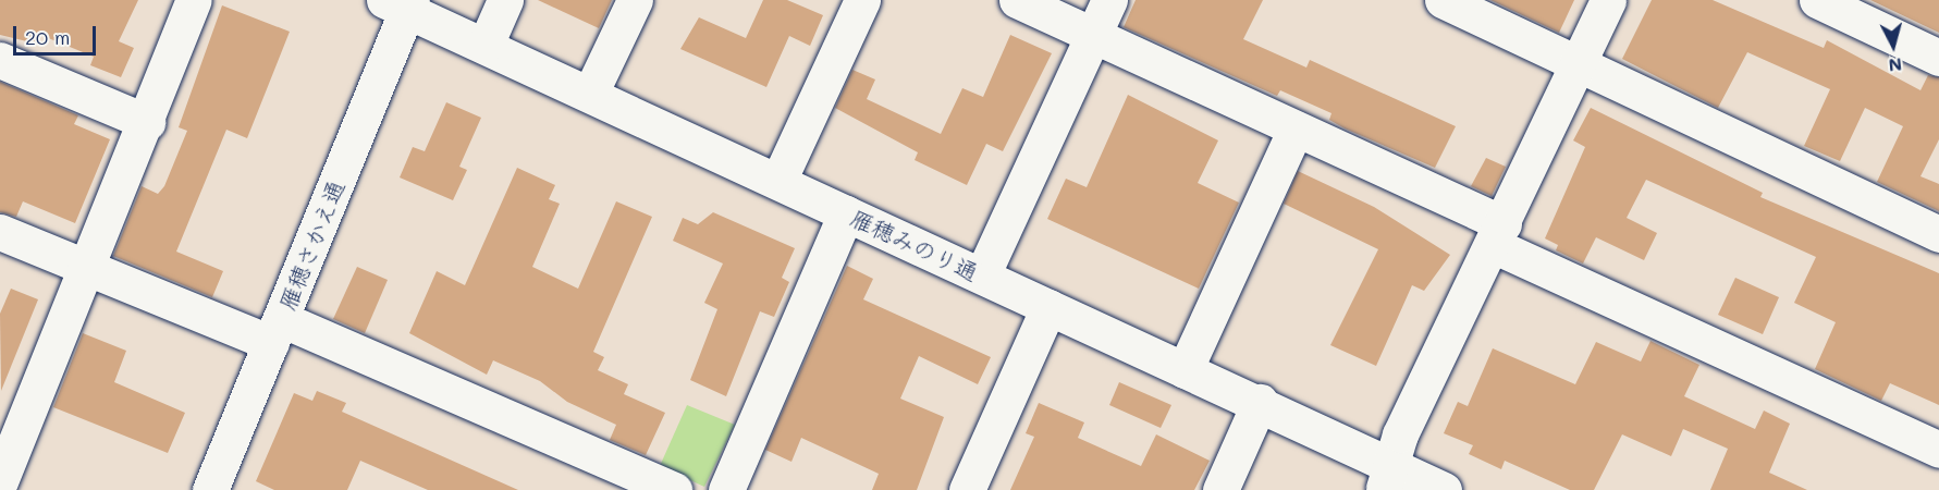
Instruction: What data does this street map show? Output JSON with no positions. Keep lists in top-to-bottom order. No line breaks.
{"streets":{"street":["雁穂さかえ通","雁穂みのり通"]},"crossings":[["雁穂さかえ通","雁穂みのり通"]],"scale_bar":"20 m","north":"bottom"}
